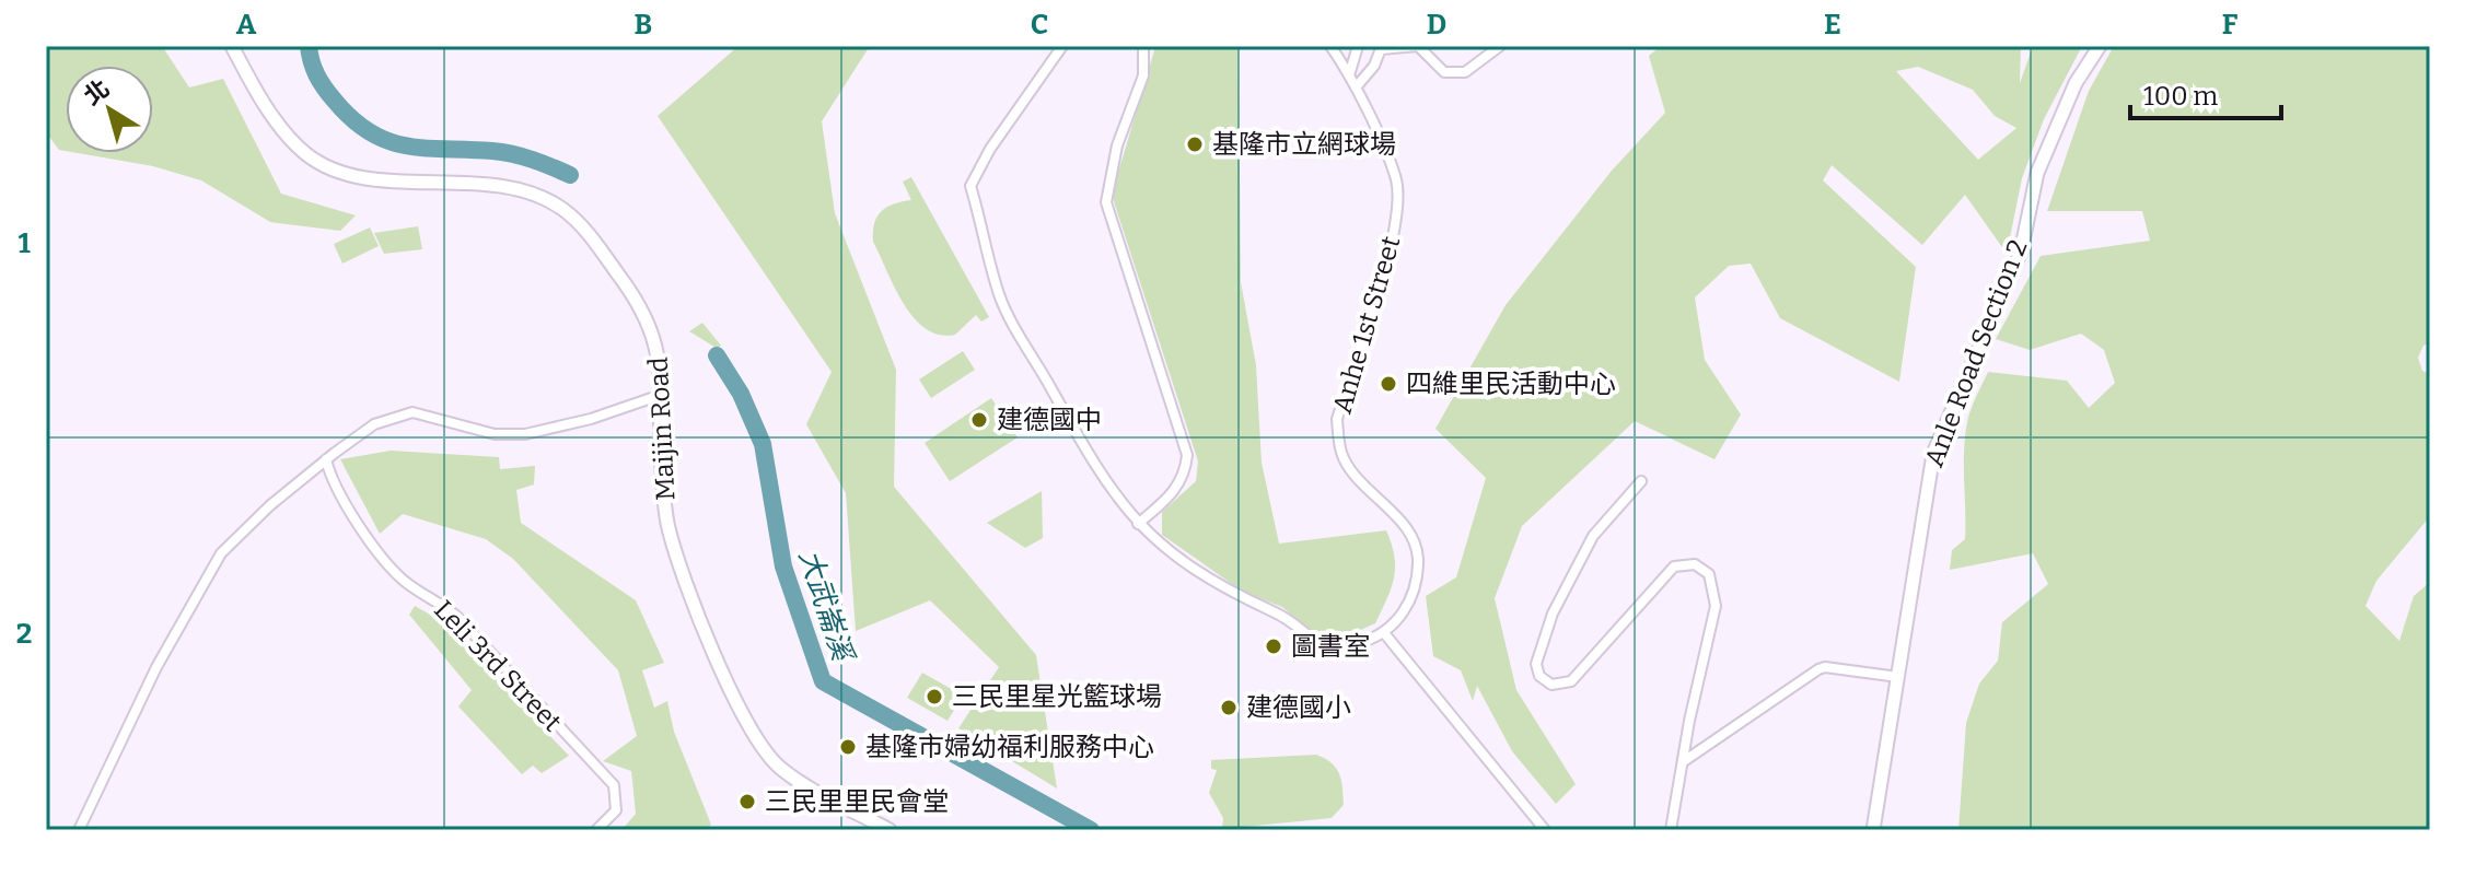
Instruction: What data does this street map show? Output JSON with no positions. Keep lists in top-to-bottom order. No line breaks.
{"streets":{"street":["Anhe 1st Street","Anle Road Section 2","Maijin Road","Leli 3rd Street"]},"water":["大武崙溪"],"places":["基隆市立網球場","四維里民活動中心","建德國中","圖書室","三民里星光籃球場","建德國小","基隆市婦幼福利服務中心","三民里里民會堂"],"scale_bar":"100 m","north":"top left","grid":{"columns":["A","B","C","D","E","F"],"rows":["1","2"]}}
